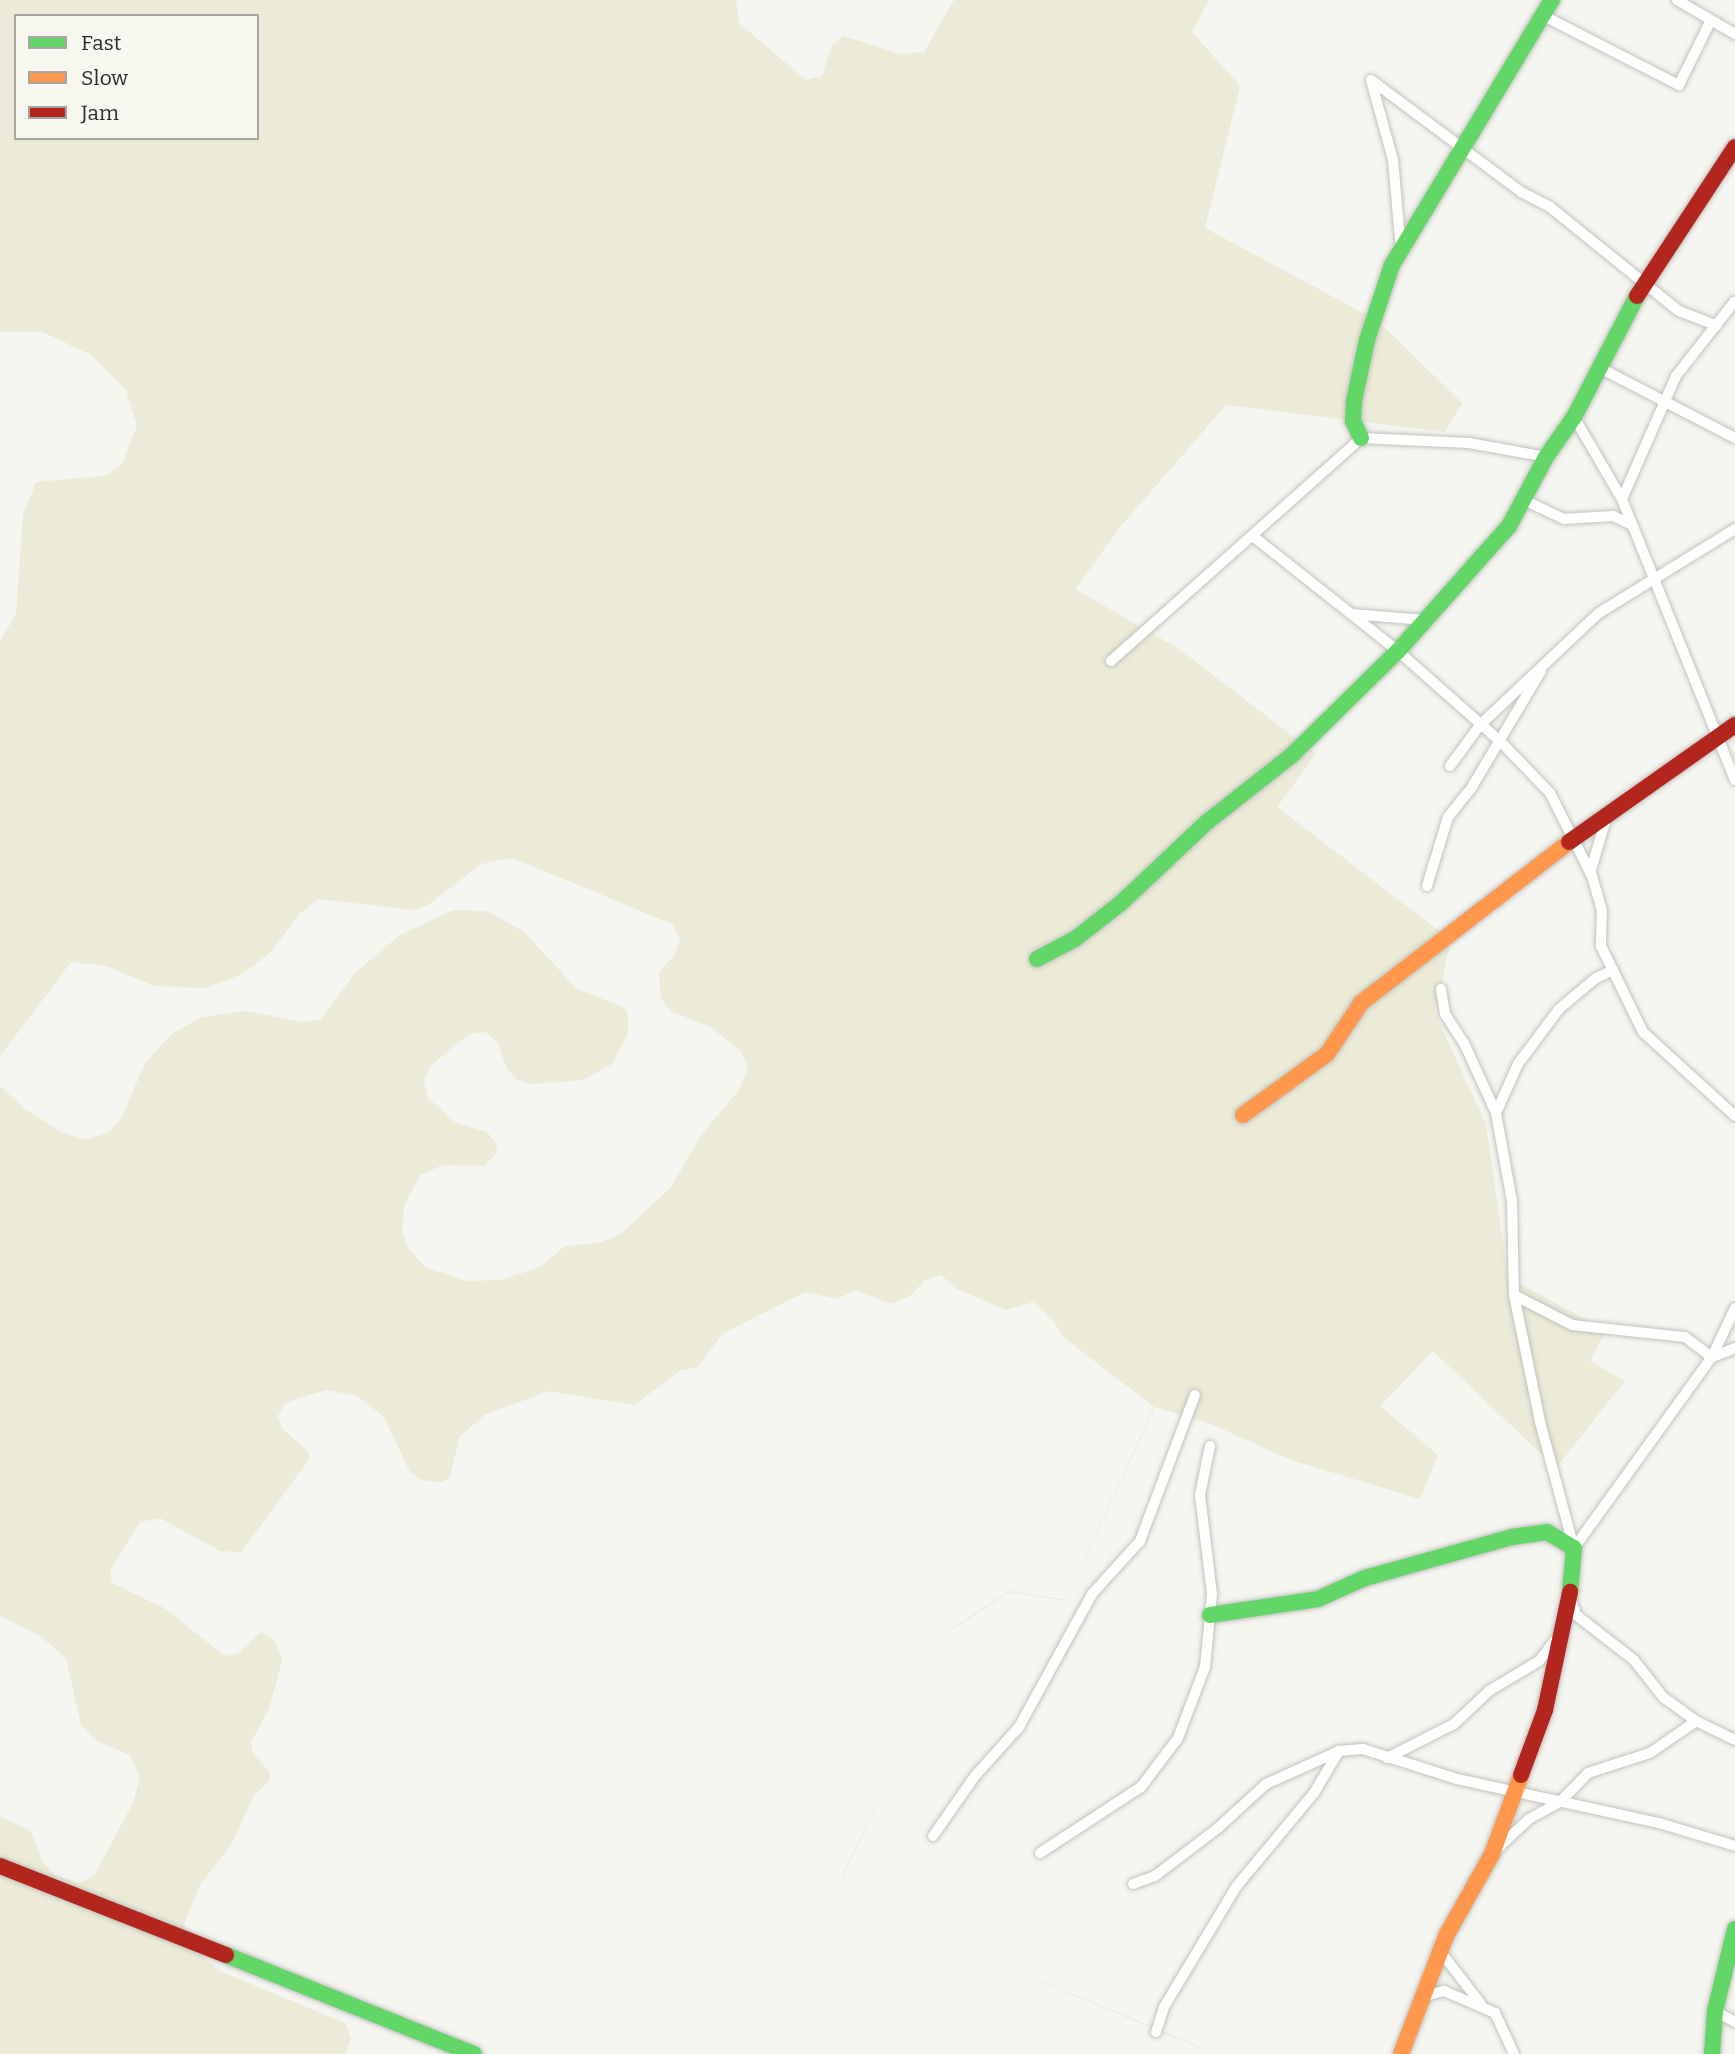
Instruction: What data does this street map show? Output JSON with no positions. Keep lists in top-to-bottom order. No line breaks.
{"legend":["Fast","Slow","Jam"]}
